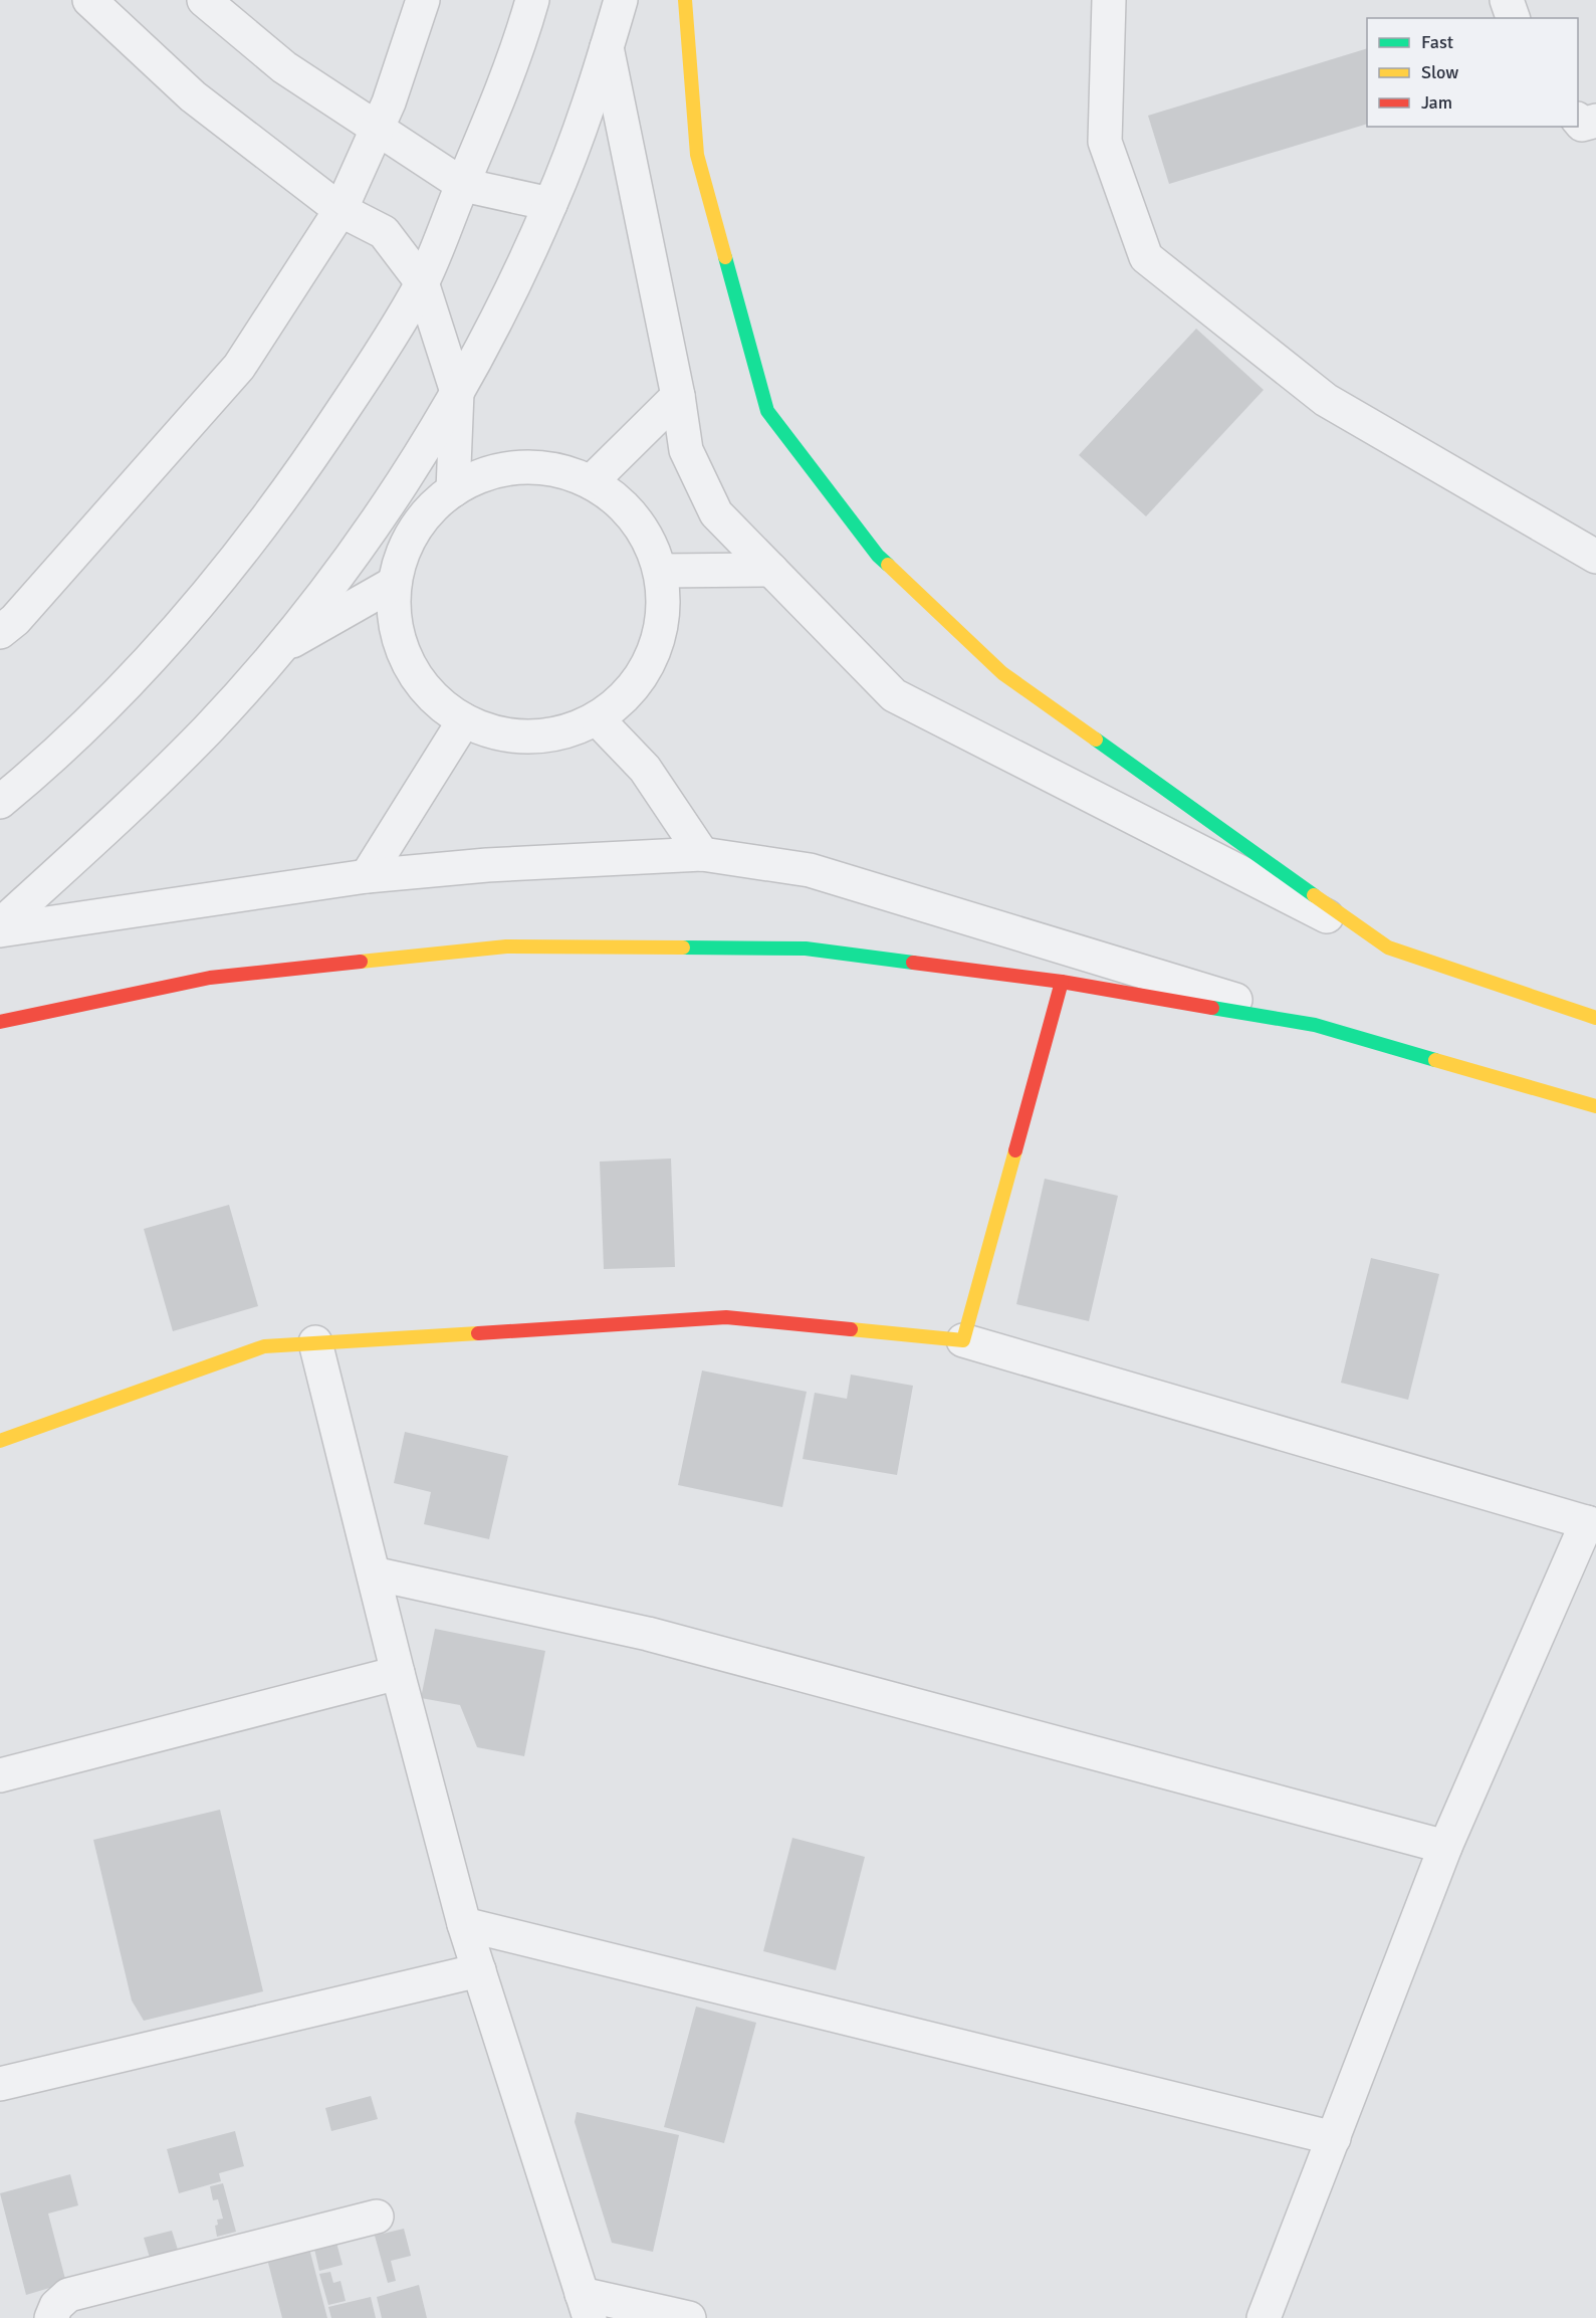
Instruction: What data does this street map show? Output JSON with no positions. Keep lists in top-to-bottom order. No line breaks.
{"legend":["Fast","Slow","Jam"]}
